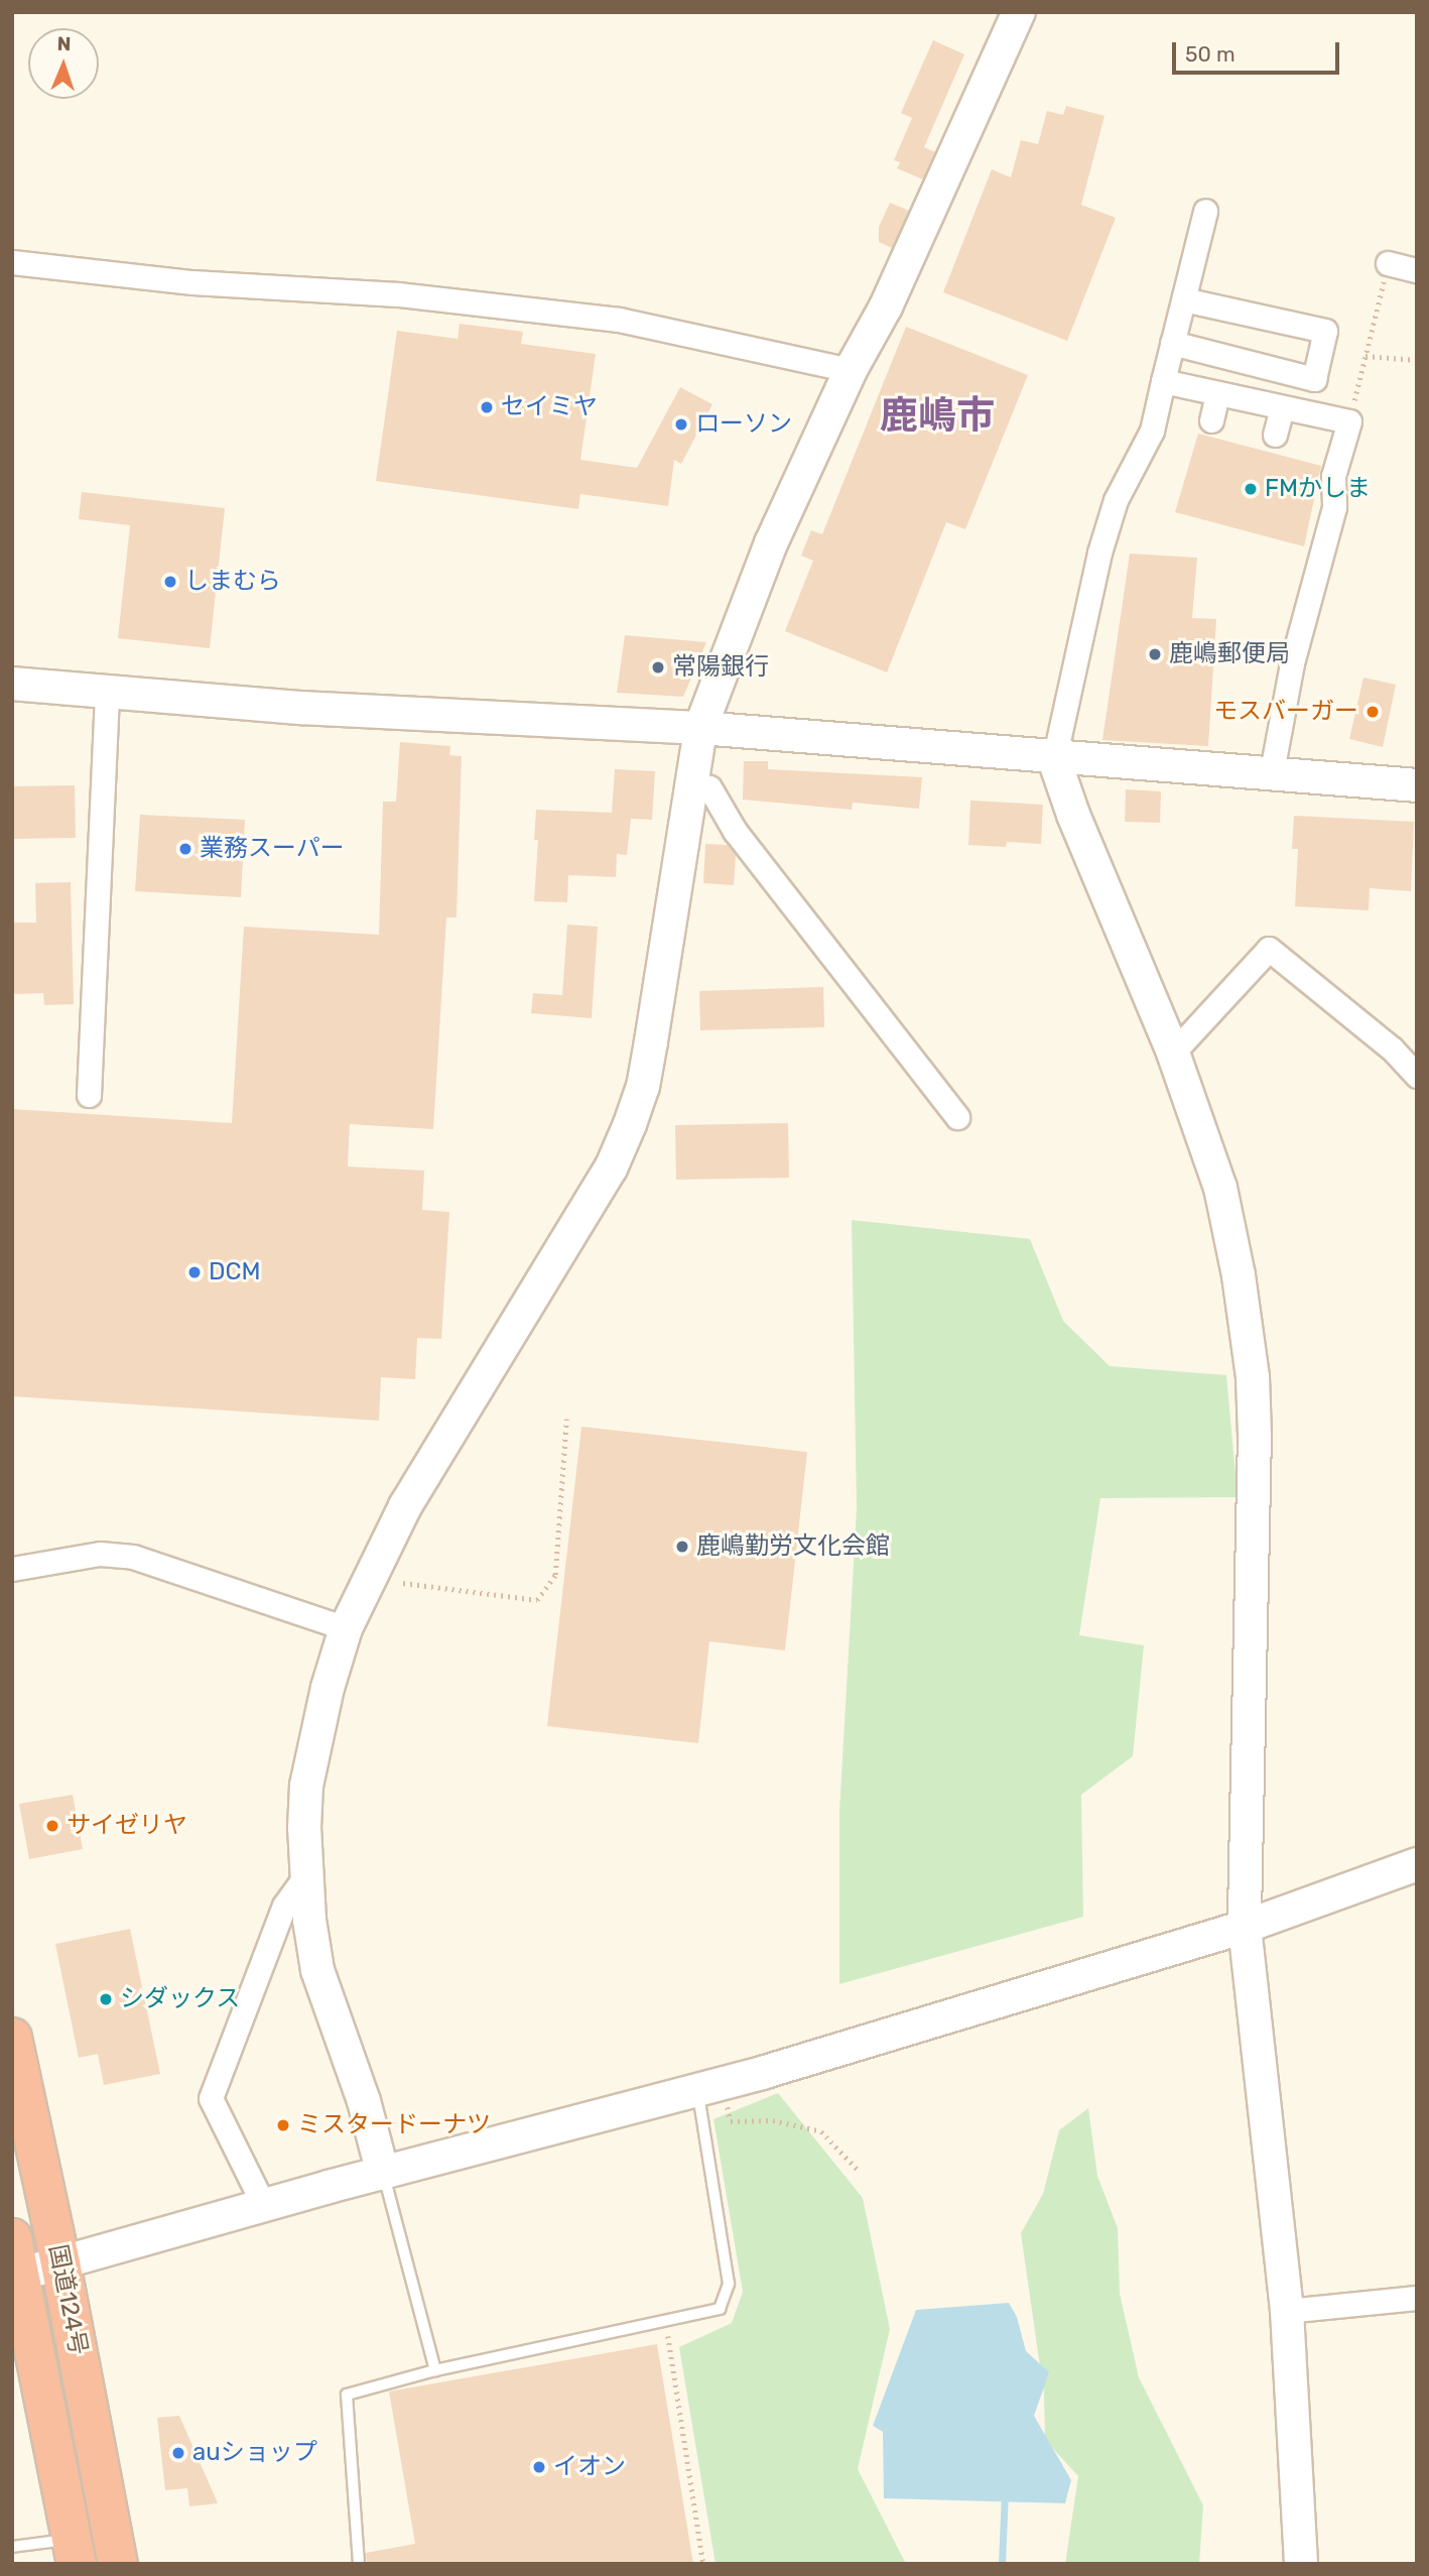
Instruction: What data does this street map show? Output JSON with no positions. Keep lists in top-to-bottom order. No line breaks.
{"streets":{"highway":["国道124号"]},"districts":["鹿嶋市"],"places":["セイミヤ","ローソン","FMかしま","しまむら","鹿嶋郵便局","常陽銀行","モスバーガー","業務スーパー","DCM","鹿嶋勤労文化会館","サイゼリヤ","シダックス","ミスタードーナツ","auショップ","イオン"],"scale_bar":"50 m","north":"top"}
